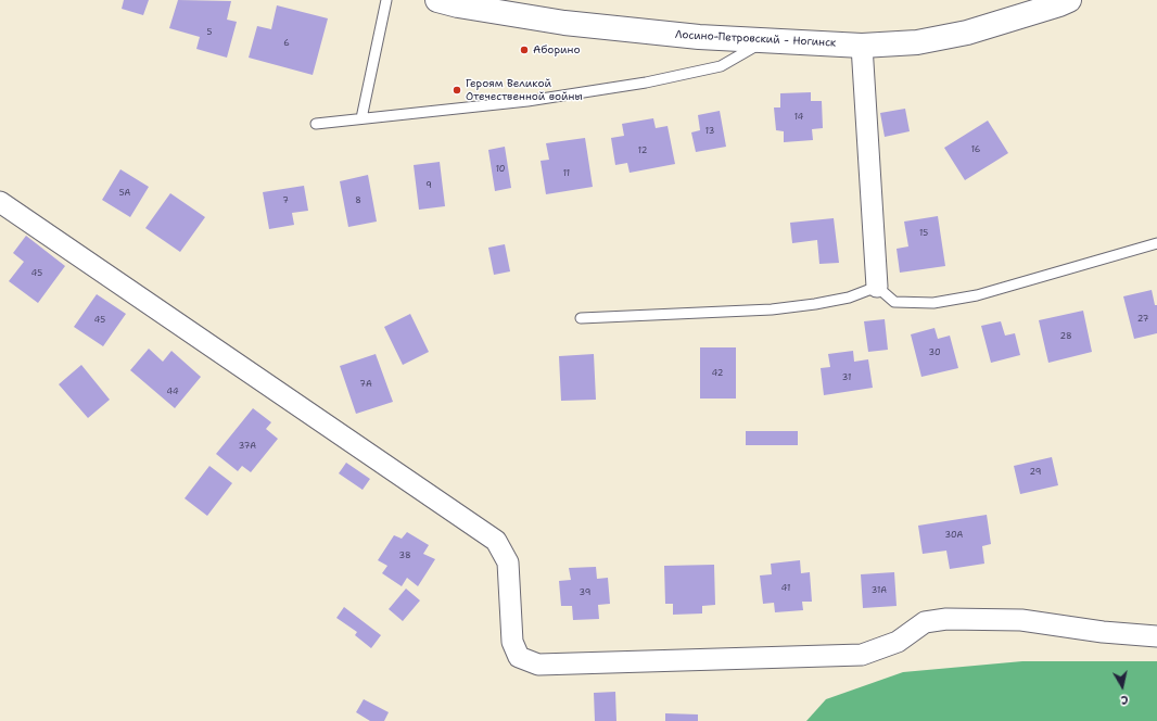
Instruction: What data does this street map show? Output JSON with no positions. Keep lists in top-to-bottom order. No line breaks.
{"streets":{"main road":["Лосино-Петровский - Ногинск"]},"places":["Аборино","Героям Великой Отечественной войны"],"house_numbers":["5","6","14","13","16","12","10","11","9","5А","7","8","15","45","27","45","28","30","42","31","7А","44","37А","29","30А","38","41","31А","39"],"north":"bottom"}
